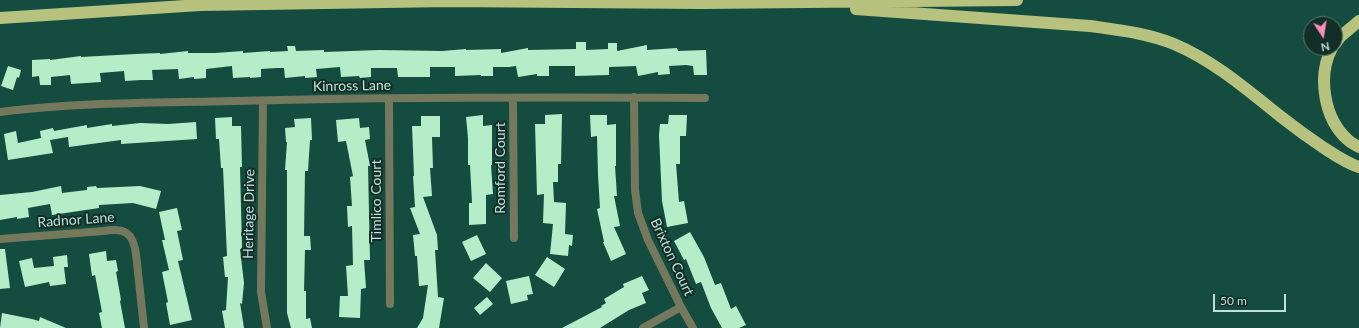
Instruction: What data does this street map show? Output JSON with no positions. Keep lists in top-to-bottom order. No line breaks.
{"streets":{"street":["Kinross Lane","Romford Court","Timlico Court","Heritage Drive","Radnor Lane","Brixton Court"]},"crossings":[["Kinross Lane","Romford Court"],["Kinross Lane","Timlico Court"],["Kinross Lane","Heritage Drive"],["Kinross Lane","Brixton Court"]],"scale_bar":"50 m","north":"bottom"}
